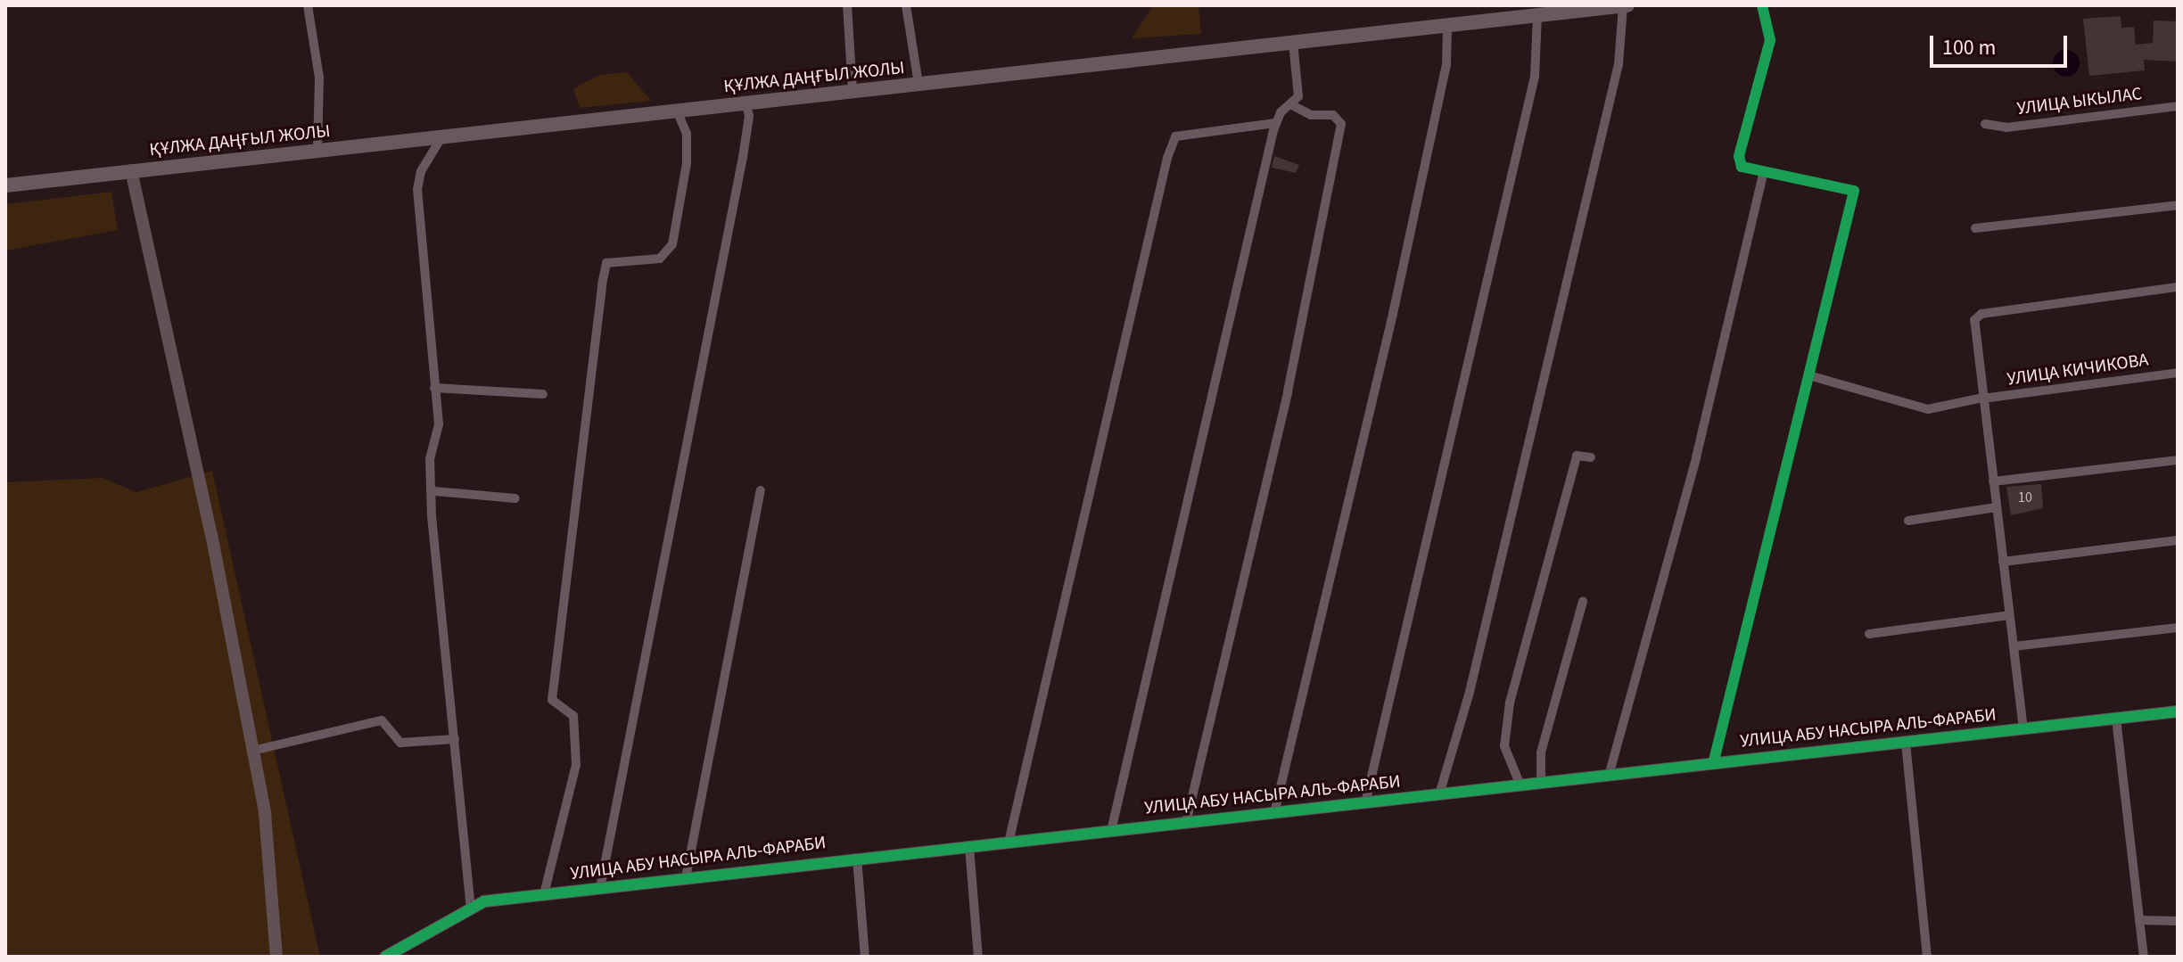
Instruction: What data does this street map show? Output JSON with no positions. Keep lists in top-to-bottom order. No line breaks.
{"streets":{"main road":["ҚҰЛЖА ДАҢҒЫЛ ЖОЛЫ"],"street":["УЛИЦА ЫКЫЛАС","УЛИЦА КИЧИКОВА","УЛИЦА АБУ НАСЫРА АЛЬ-ФАРАБИ"]},"house_numbers":["10"],"scale_bar":"100 m"}
